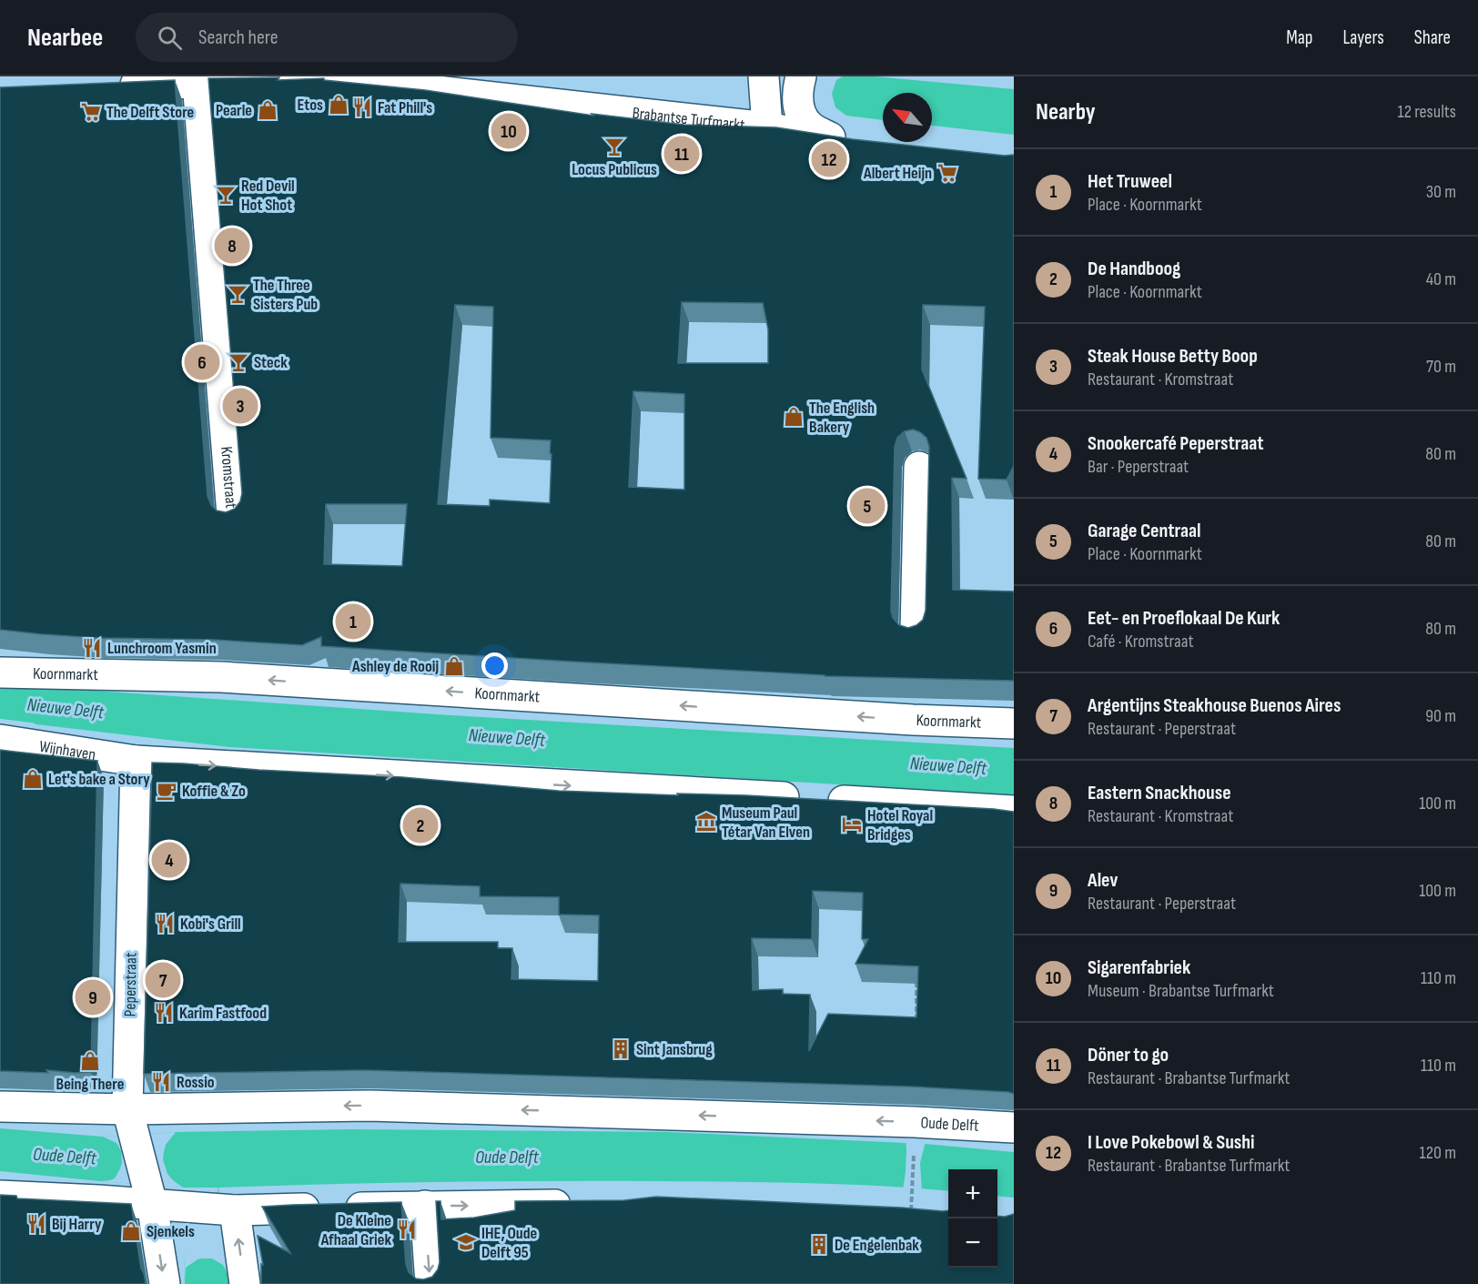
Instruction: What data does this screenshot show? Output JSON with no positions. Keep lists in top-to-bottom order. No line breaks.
{"streets":{"street":["Brabantse Turfmarkt","Kromstraat","Koornmarkt","Wijnhaven","Peperstraat","Oude Delft"]},"crossings":[["Brabantse Turfmarkt","Kromstraat"],["Wijnhaven","Peperstraat"],["Peperstraat","Oude Delft"]],"water":["Nieuwe Delft","Oude Delft"],"places":{"shop":["Etos","Pearle","The English Bakery","Ashley de Rooij","Let's bake a Story","Being There","Sjenkels"],"restaurant":["Fat Phill's","Lunchroom Yasmin","Kobi's Grill","Karim Fastfood","Rossio","Bij Harry","De Kleine Afhaal Griek"],"supermarket":["The Delft Store","Albert Heijn"],"bar":["Locus Publicus","Red Devil Hot Shot","The Three Sisters Pub","Steck"],"cafe":["Koffie & Zo"],"museum":["Museum Paul Tétar Van Elven"],"hotel":["Hotel Royal Bridges"],"building":["Sint Jansbrug","De Engelenbak"],"school or university":["IHE, Oude Delft 95"]},"north":"top left","page":{"header":"Nearbee","search":"Search here","nav":["Map","Layers","Share"],"heading":["Nearby","12 results"],"pins":["10","11","12","8","6","3","5","1","2","4","7","9"],"list":[{"mark":"1","name":"Het Truweel","note":"Place · Koornmarkt","value":"30 m"},{"mark":"2","name":"De Handboog","note":"Place · Koornmarkt","value":"40 m"},{"mark":"3","name":"Steak House Betty Boop","note":"Restaurant · Kromstraat","value":"70 m"},{"mark":"4","name":"Snookercafé Peperstraat","note":"Bar · Peperstraat","value":"80 m"},{"mark":"5","name":"Garage Centraal","note":"Place · Koornmarkt","value":"80 m"},{"mark":"6","name":"Eet- en Proeflokaal De Kurk","note":"Café · Kromstraat","value":"80 m"},{"mark":"7","name":"Argentijns Steakhouse Buenos Aires","note":"Restaurant · Peperstraat","value":"90 m"},{"mark":"8","name":"Eastern Snackhouse","note":"Restaurant · Kromstraat","value":"100 m"},{"mark":"9","name":"Alev","note":"Restaurant · Peperstraat","value":"100 m"},{"mark":"10","name":"Sigarenfabriek","note":"Museum · Brabantse Turfmarkt","value":"110 m"},{"mark":"11","name":"Döner to go","note":"Restaurant · Brabantse Turfmarkt","value":"110 m"},{"mark":"12","name":"I Love Pokebowl & Sushi","note":"Restaurant · Brabantse Turfmarkt","value":"120 m"}],"map_buttons":["+","−"]}}
